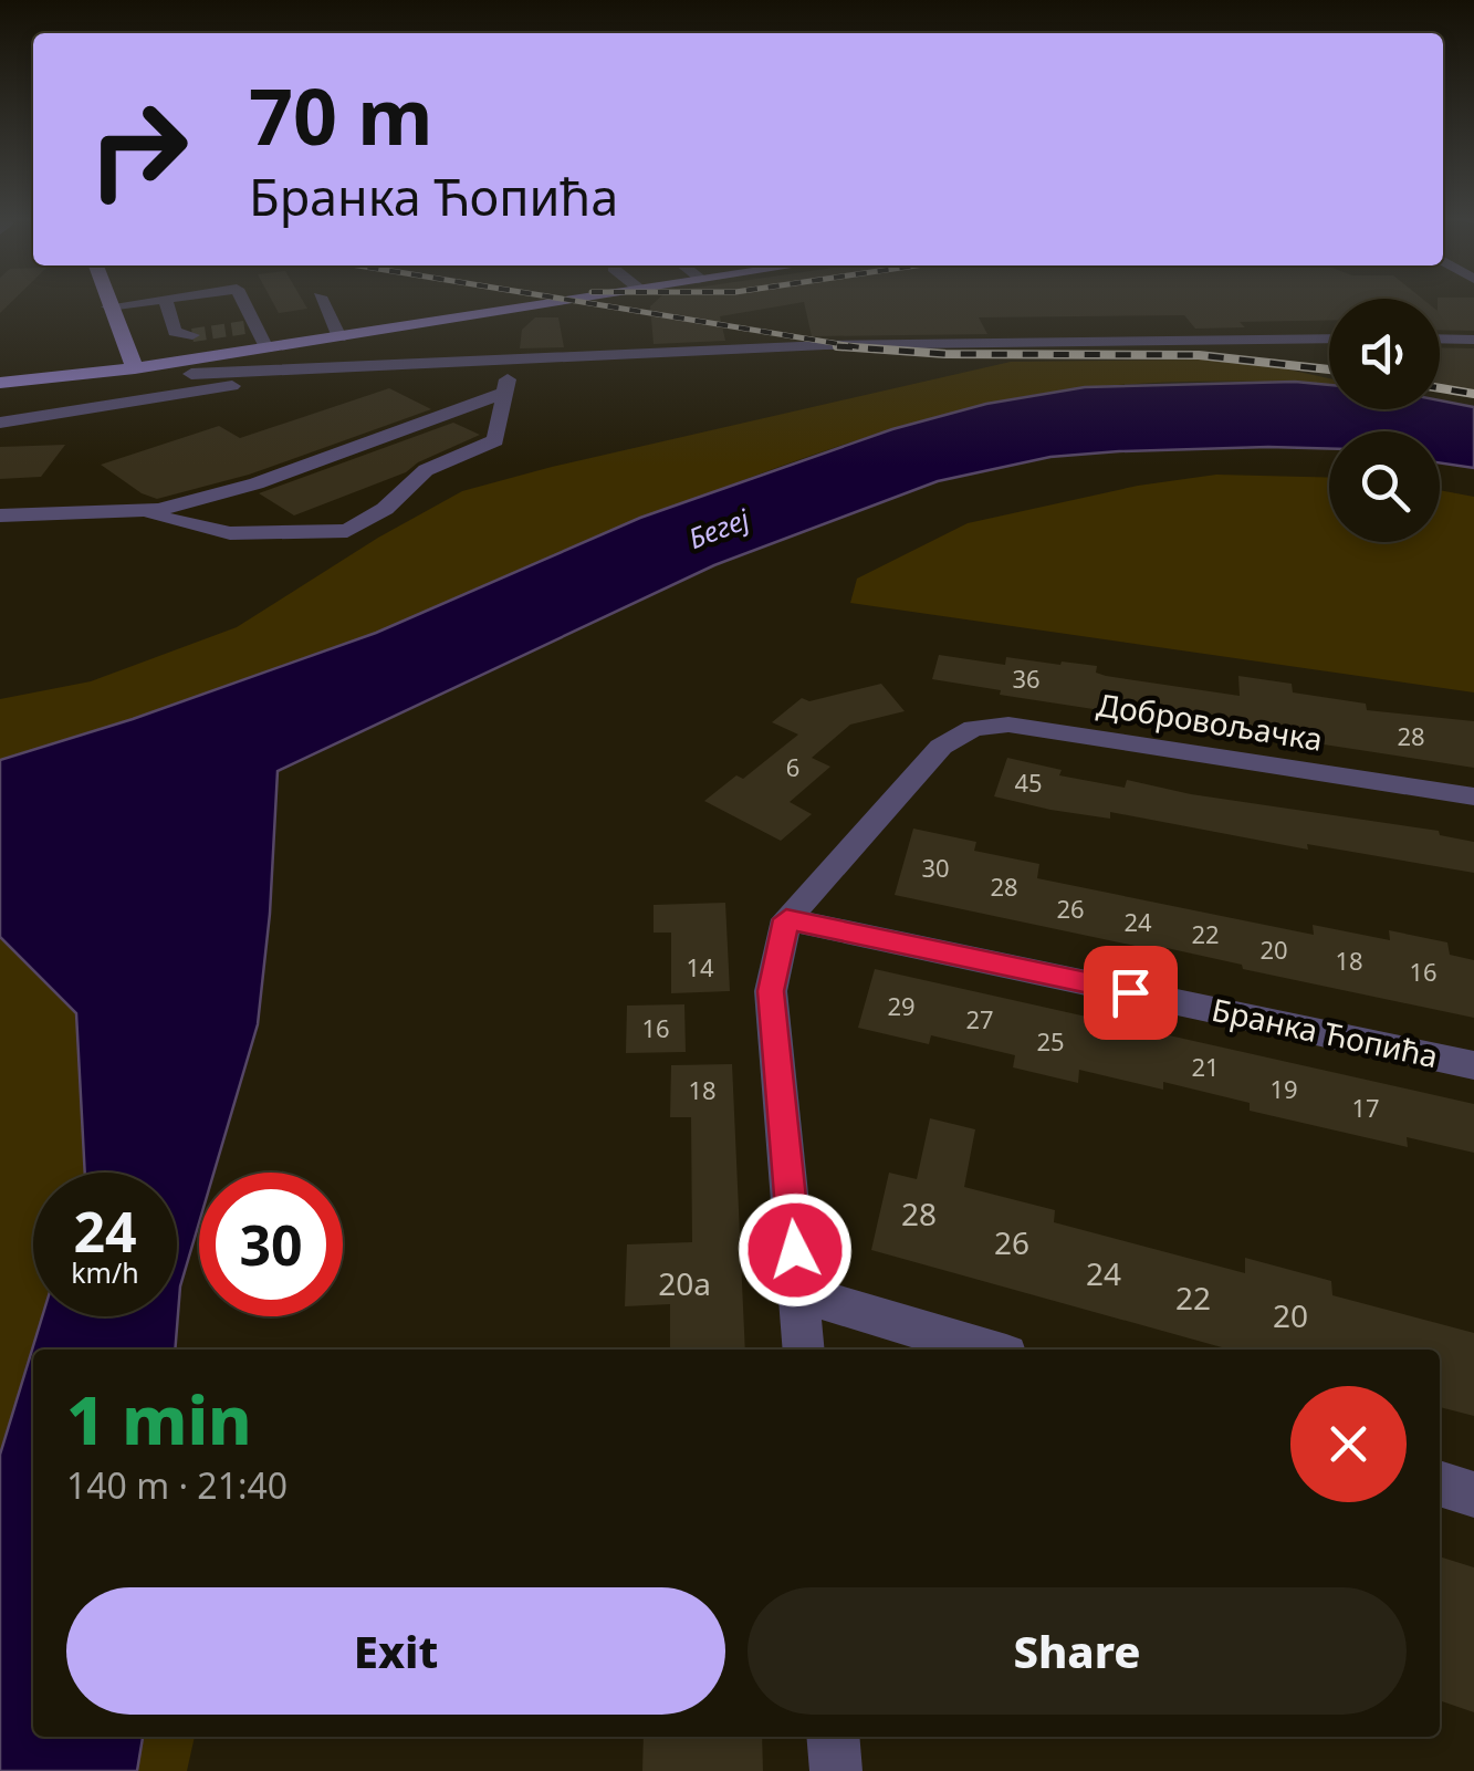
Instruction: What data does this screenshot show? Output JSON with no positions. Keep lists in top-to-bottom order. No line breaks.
{"streets":{"street":["Добровољачка","Бранка Ћопића"]},"crossings":[["Добровољачка","Бранка Ћопића"]],"water":["Бегеј"],"house_numbers":["36","28","6","45","30","28","26","24","22","20","18","14","16","29","27","16","25","21","19","18","17","28","26","24","20a","22","20"],"page":{"turn":["70 m","Бранка Ћопића"],"speed":"24 km/h","limit":"30","heading":["1 min","140 m · 21:40"],"buttons":["Exit","Share"]}}
